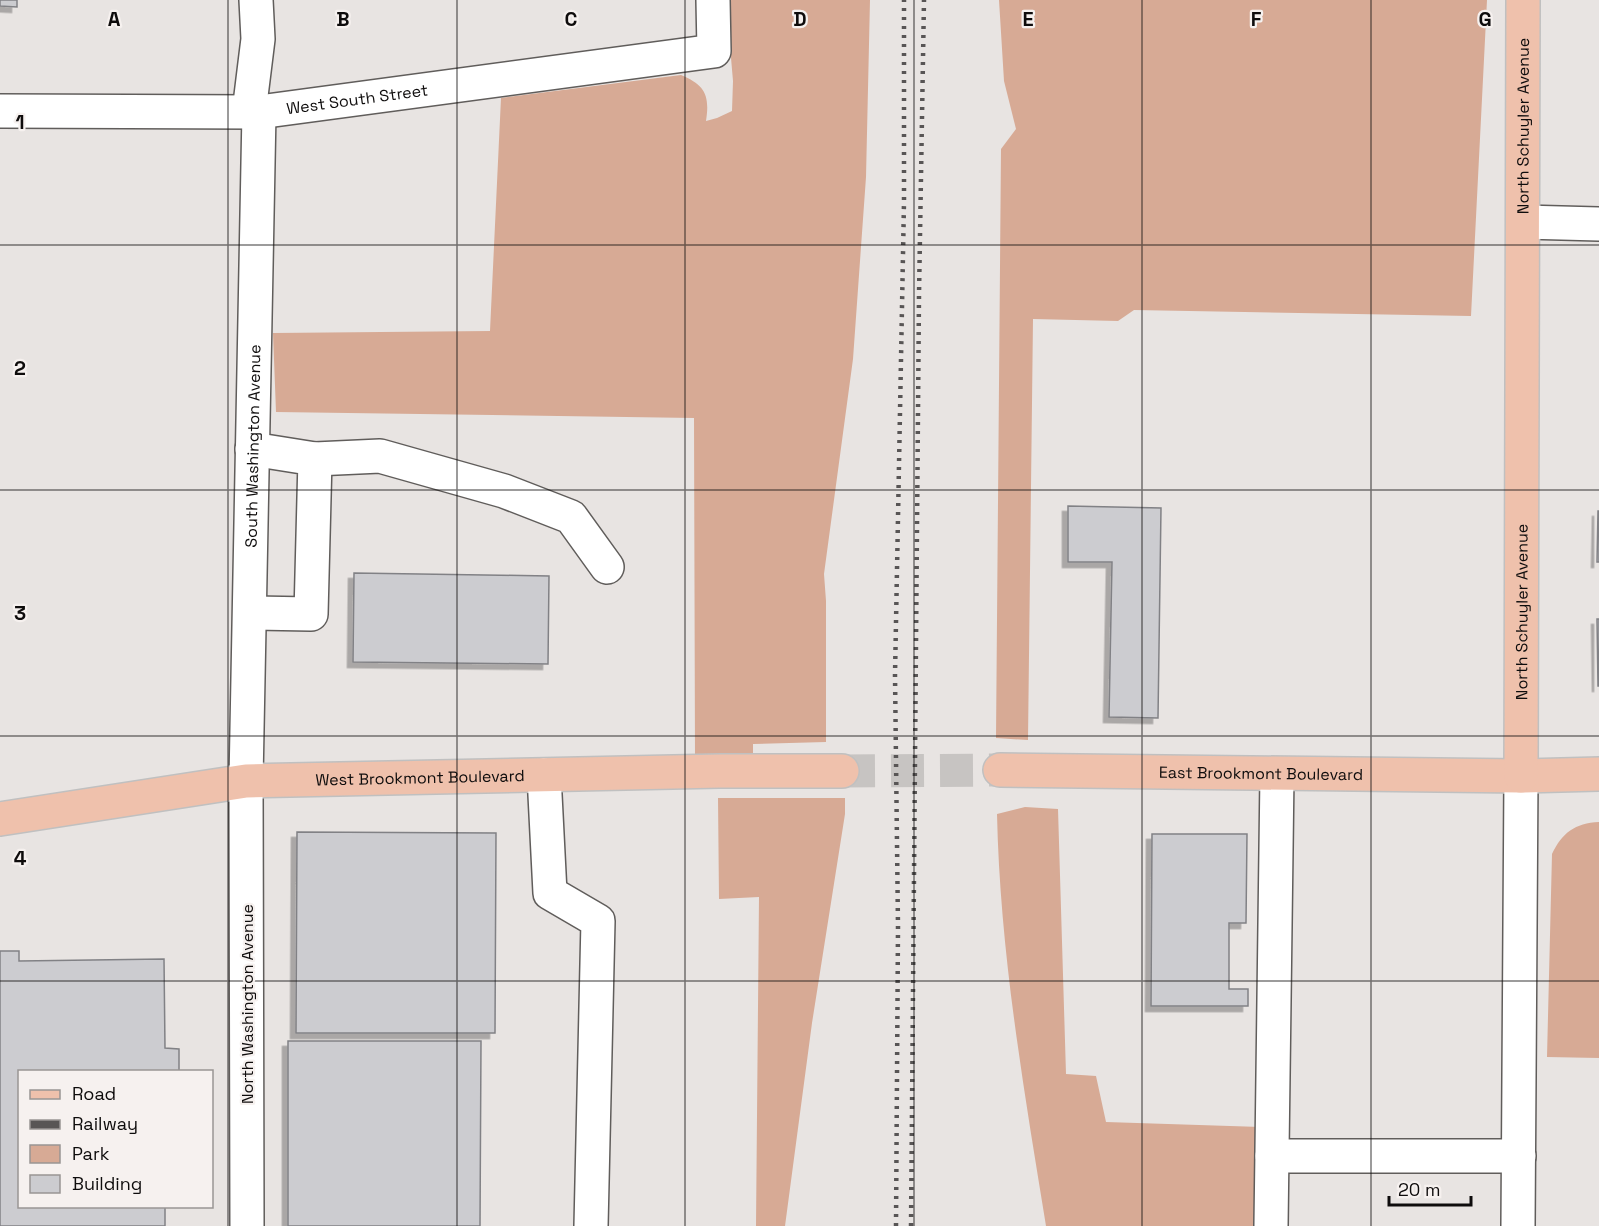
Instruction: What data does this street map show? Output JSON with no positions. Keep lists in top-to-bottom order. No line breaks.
{"streets":{"main road":["North Schuyler Avenue","East Brookmont Boulevard","West Brookmont Boulevard"],"street":["West South Street","South Washington Avenue","North Washington Avenue"]},"crossings":[["West South Street","South Washington Avenue"],["North Schuyler Avenue","East Brookmont Boulevard"],["South Washington Avenue","West Brookmont Boulevard"],["South Washington Avenue","North Washington Avenue"],["West Brookmont Boulevard","North Washington Avenue"]],"legend":["Road","Railway","Park","Building"],"scale_bar":"20 m","grid":{"columns":["A","B","C","D","E","F","G"],"rows":["1","2","3","4"]}}
